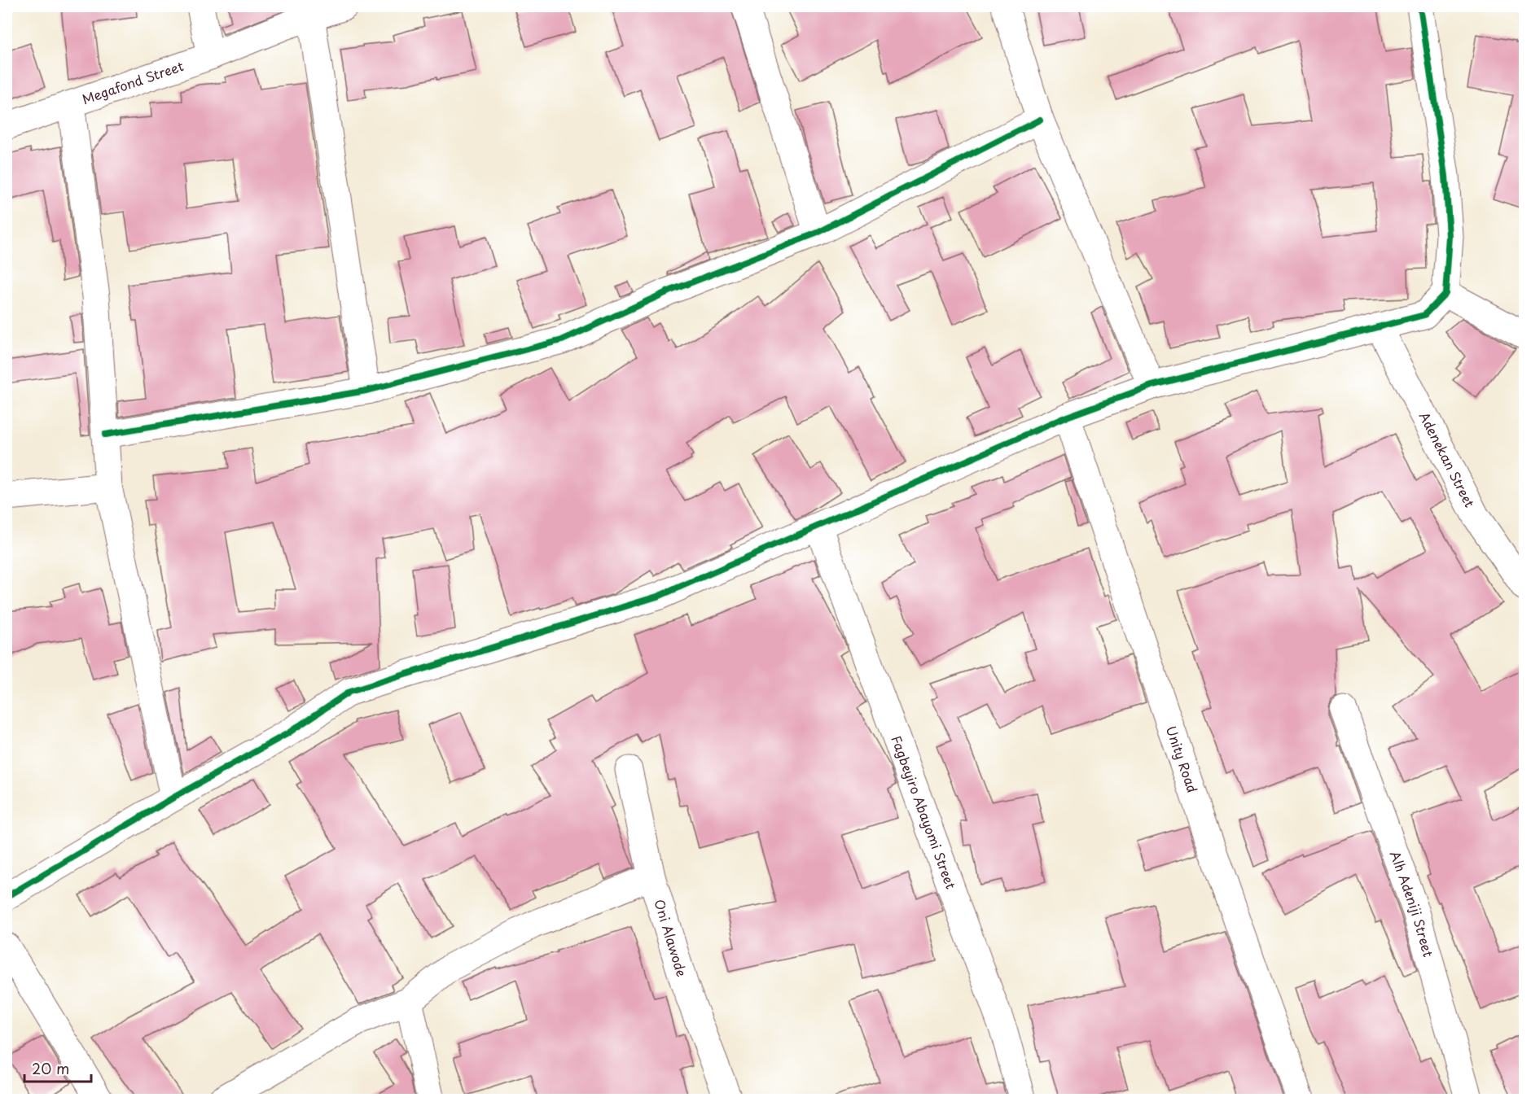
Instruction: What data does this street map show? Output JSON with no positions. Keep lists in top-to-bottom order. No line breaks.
{"streets":{"street":["Megafond Street","Adenekan Street","Unity Road","Fagbeyiro Abayomi Street","Alh Adeniji Street","Oni Alawode"]},"scale_bar":"20 m"}
